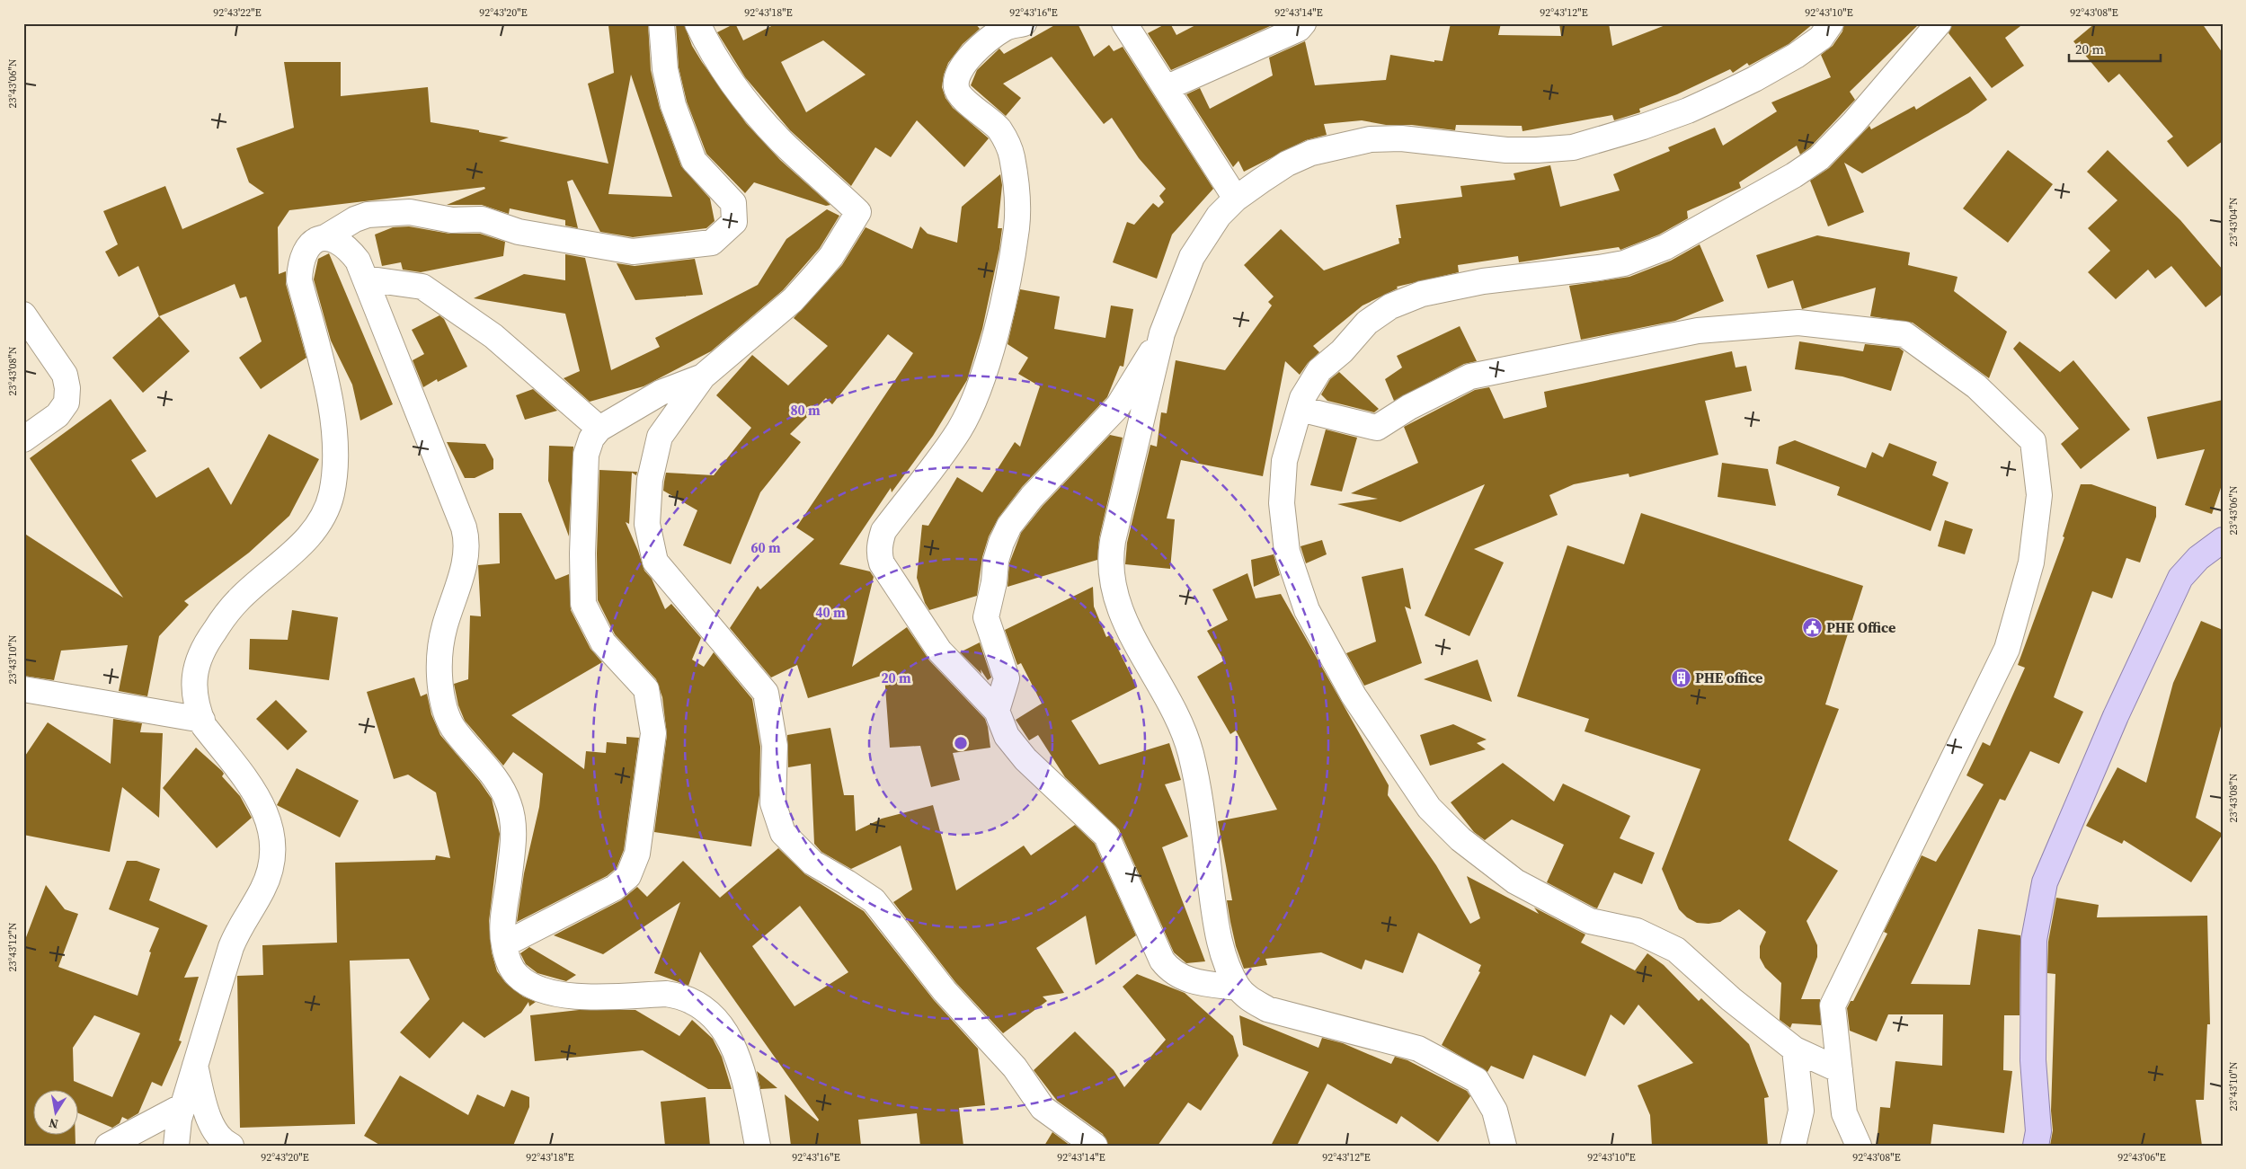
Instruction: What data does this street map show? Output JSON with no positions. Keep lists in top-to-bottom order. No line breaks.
{"places":{"public building":["PHE Office"],"building":["PHE office"]},"scale_bar":"20 m","north":"bottom","coordinates":["92°43'22\"E","92°43'20\"E","92°43'18\"E","92°43'16\"E","92°43'14\"E","92°43'12\"E","92°43'10\"E","92°43'08\"E","23°43'06\"N","23°43'04\"N","23°43'08\"N","23°43'10\"N","23°43'12\"N","92°43'06\"E"],"rings":["80 m","60 m","40 m","20 m"]}
